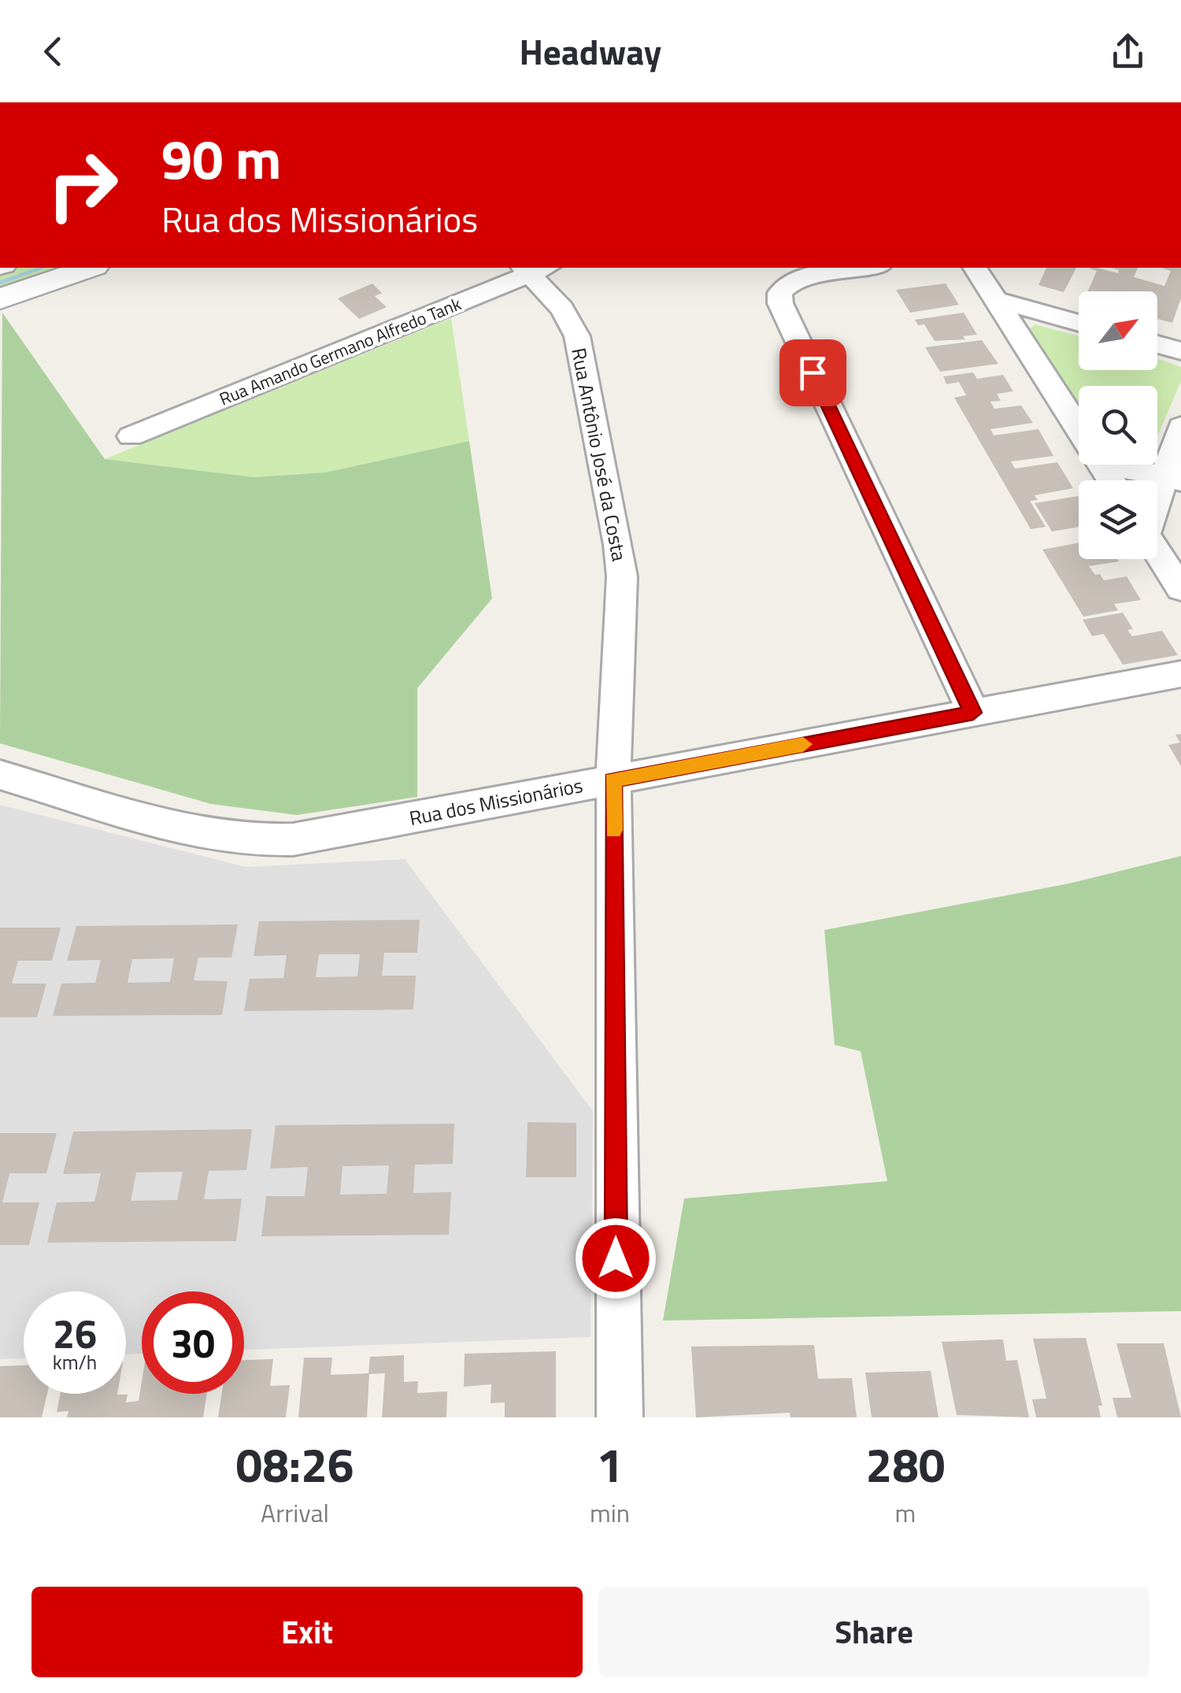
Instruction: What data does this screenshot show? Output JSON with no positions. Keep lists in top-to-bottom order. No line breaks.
{"streets":{"street":["Rua Amando Germano Alfredo Tank","Rua Antônio José da Costa","Rua dos Missionários"]},"crossings":[["Rua Amando Germano Alfredo Tank","Rua Antônio José da Costa"],["Rua Antônio José da Costa","Rua dos Missionários"]],"north":"top right","page":{"header":"Headway","turn":["90 m","Rua dos Missionários"],"speed":"26 km/h","limit":"30","eta":["08:26","Arrival","1","min","280","m"],"buttons":["Exit","Share"]}}
